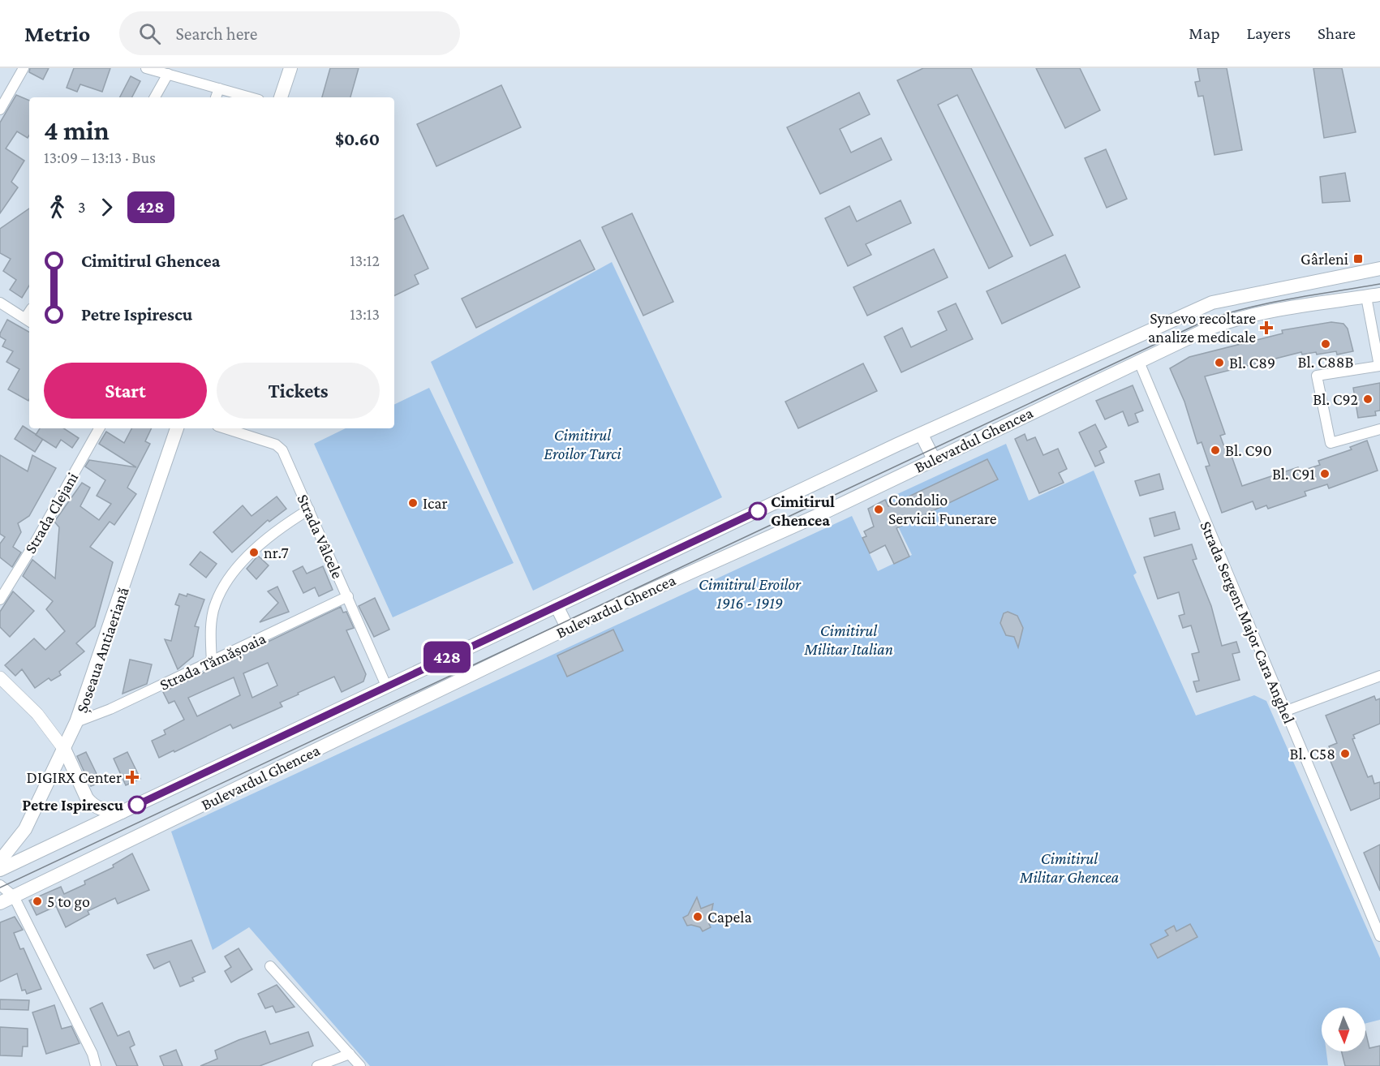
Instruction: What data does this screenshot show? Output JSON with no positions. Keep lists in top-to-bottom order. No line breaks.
{"streets":{"main road":["Bulevardul Ghencea","Șoseaua Antiaeriană"],"street":["Strada Clejani","Strada Vâlcele","Strada Sergent Major Cara Anghel","Strada Tămășoaia"]},"crossings":[["Bulevardul Ghencea","Strada Vâlcele"],["Bulevardul Ghencea","Strada Sergent Major Cara Anghel"],["Strada Vâlcele","Strada Tămășoaia"],["Șoseaua Antiaeriană","Strada Tămășoaia"]],"parks":["Cimitirul Eroilor Turci","Cimitirul Eroilor 1916 - 1919","Cimitirul Militar Italian","Cimitirul Militar Ghencea"],"places":{"transit":["Gârleni"],"health":["Synevo recoltare analize medicale","DIGIRX Center"],"other":["Bl. C88B","Bl. C89","Bl. C92","Bl. C90","Bl. C91","Icar","Condolio Servicii Funerare","Cimitirul Ghencea","nr.7","Bl. C58","Petre Ispirescu","5 to go","Capela"]},"lines":["bus line 428"],"north":"bottom","page":{"header":"Metrio","search":"Search here","nav":["Map","Layers","Share"],"on_map":"428","heading":["4 min","13:09 – 13:13 · Bus","$0.60"],"legs":["3","428"],"list":[{"name":"Cimitirul Ghencea","value":"13:12"},{"name":"Petre Ispirescu","value":"13:13"}],"buttons":["Start","Tickets"]}}
